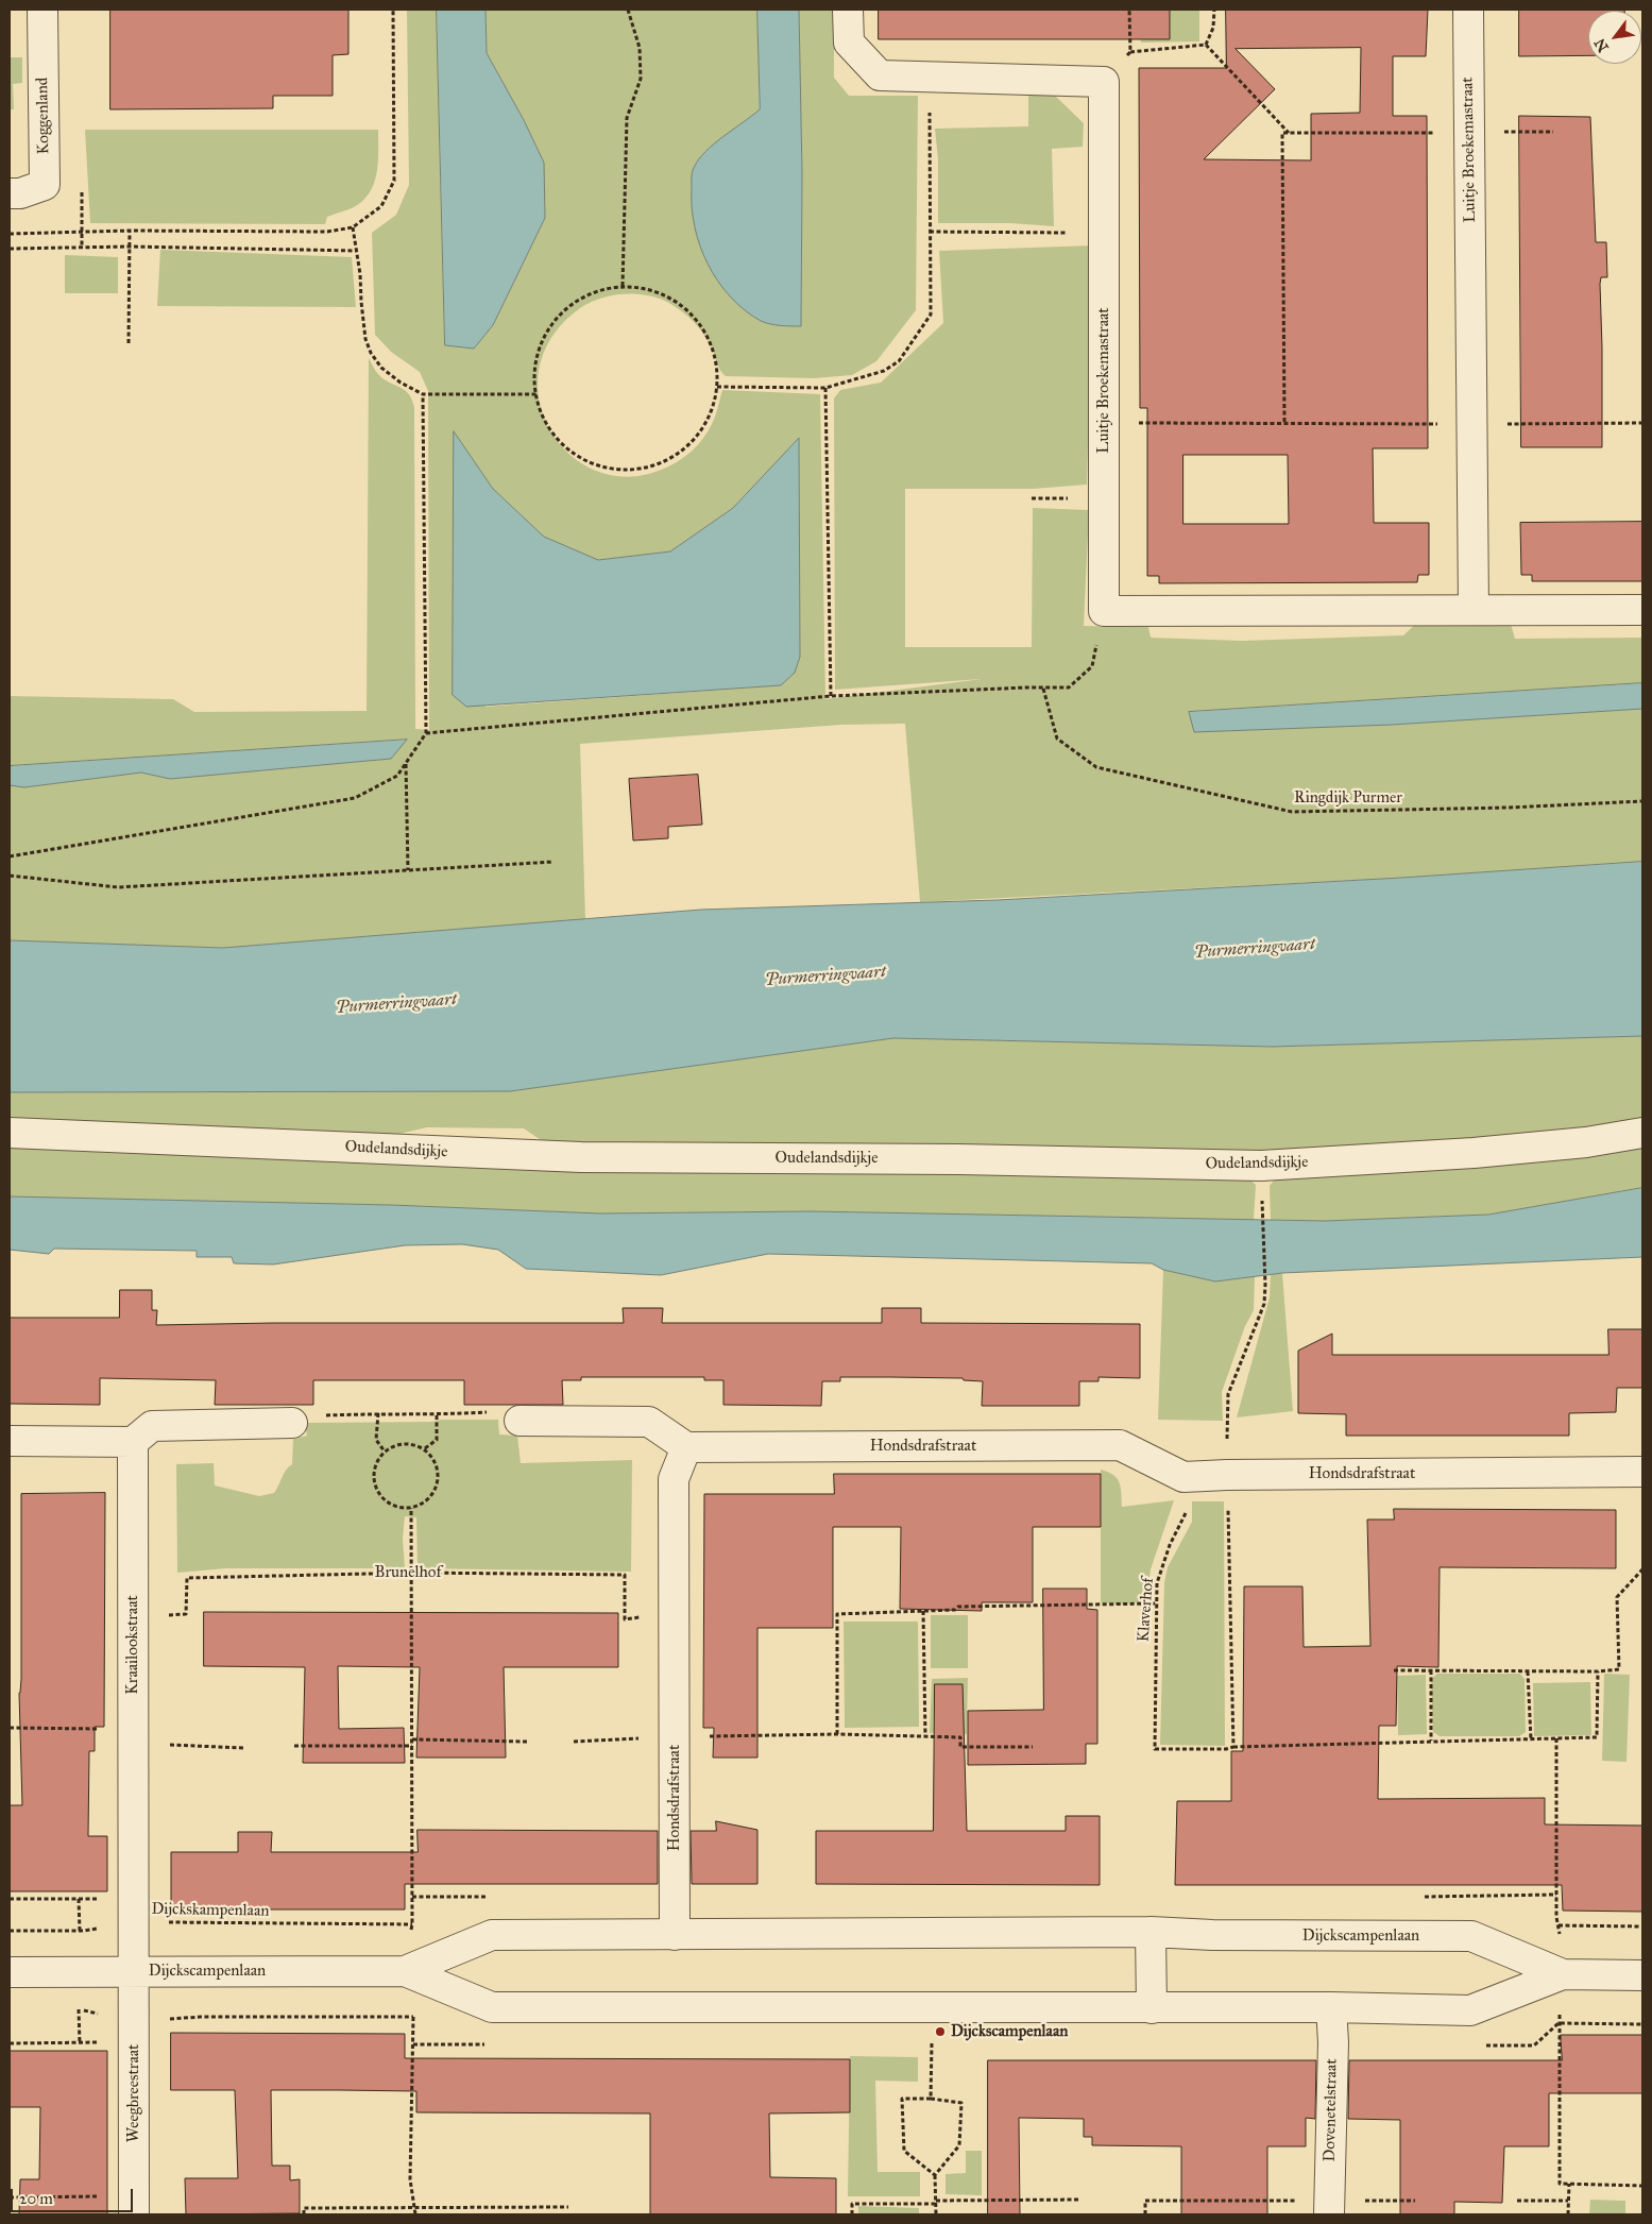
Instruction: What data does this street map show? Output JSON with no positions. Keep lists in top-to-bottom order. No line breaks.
{"streets":{"street":["Koggenland","Luitje Broekemastraat","Oudelandsdijkje","Hondsdrafstraat","Kraailookstraat","Dijckscampenlaan","Weegbreestraat","Dovenetelstraat"],"path":["Ringdijk Purmer","Brunelhof","Klaverhof","Dijckskampenlaan"]},"crossings":[["Hondsdrafstraat","Brunelhof"],["Hondsdrafstraat","Klaverhof"],["Hondsdrafstraat","Dijckscampenlaan"],["Brunelhof","Kraailookstraat"],["Kraailookstraat","Dijckskampenlaan"],["Kraailookstraat","Dijckscampenlaan"],["Kraailookstraat","Weegbreestraat"],["Dijckscampenlaan","Weegbreestraat"],["Dijckscampenlaan","Dovenetelstraat"]],"water":["Purmerringvaart"],"places":["Dijckscampenlaan"],"scale_bar":"20 m","north":"bottom left"}
